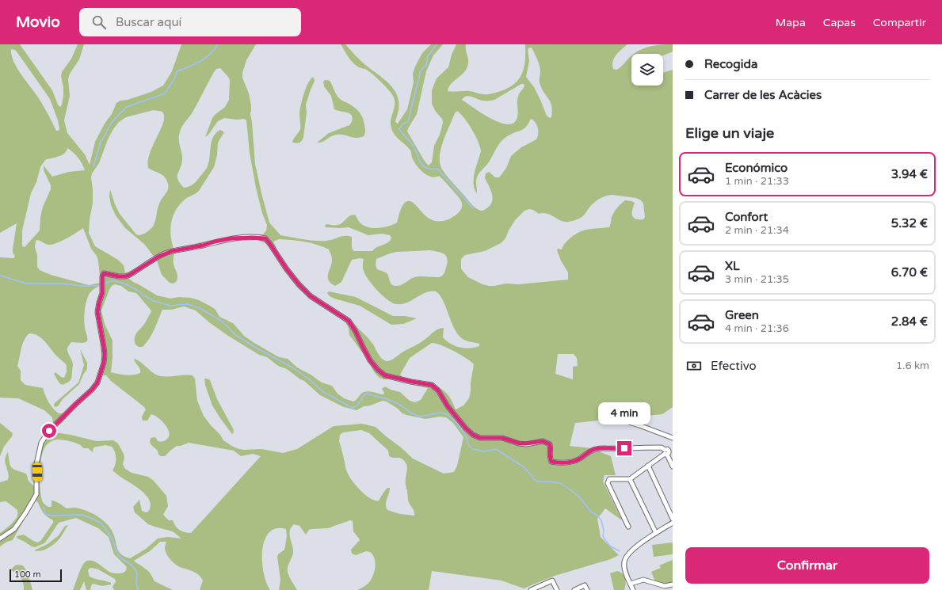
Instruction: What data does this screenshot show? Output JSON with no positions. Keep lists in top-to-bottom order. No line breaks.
{"scale_bar":"100 m","page":{"header":"Movio","search":"Buscar aquí","nav":["Mapa","Capas","Compartir"],"banner":["Recogida","Carrer de les Acàcies"],"heading":"Elige un viaje","list":[{"name":"Económico","note":"1 min · 21:33","value":"3.94 €"},{"name":"Confort","note":"2 min · 21:34","value":"5.32 €"},{"name":"XL","note":"3 min · 21:35","value":"6.70 €"},{"name":"Green","note":"4 min · 21:36","value":"2.84 €"}],"pay":["Efectivo","1.6 km"],"bubble":"4 min","buttons":"Confirmar","scale":"100 m"}}
